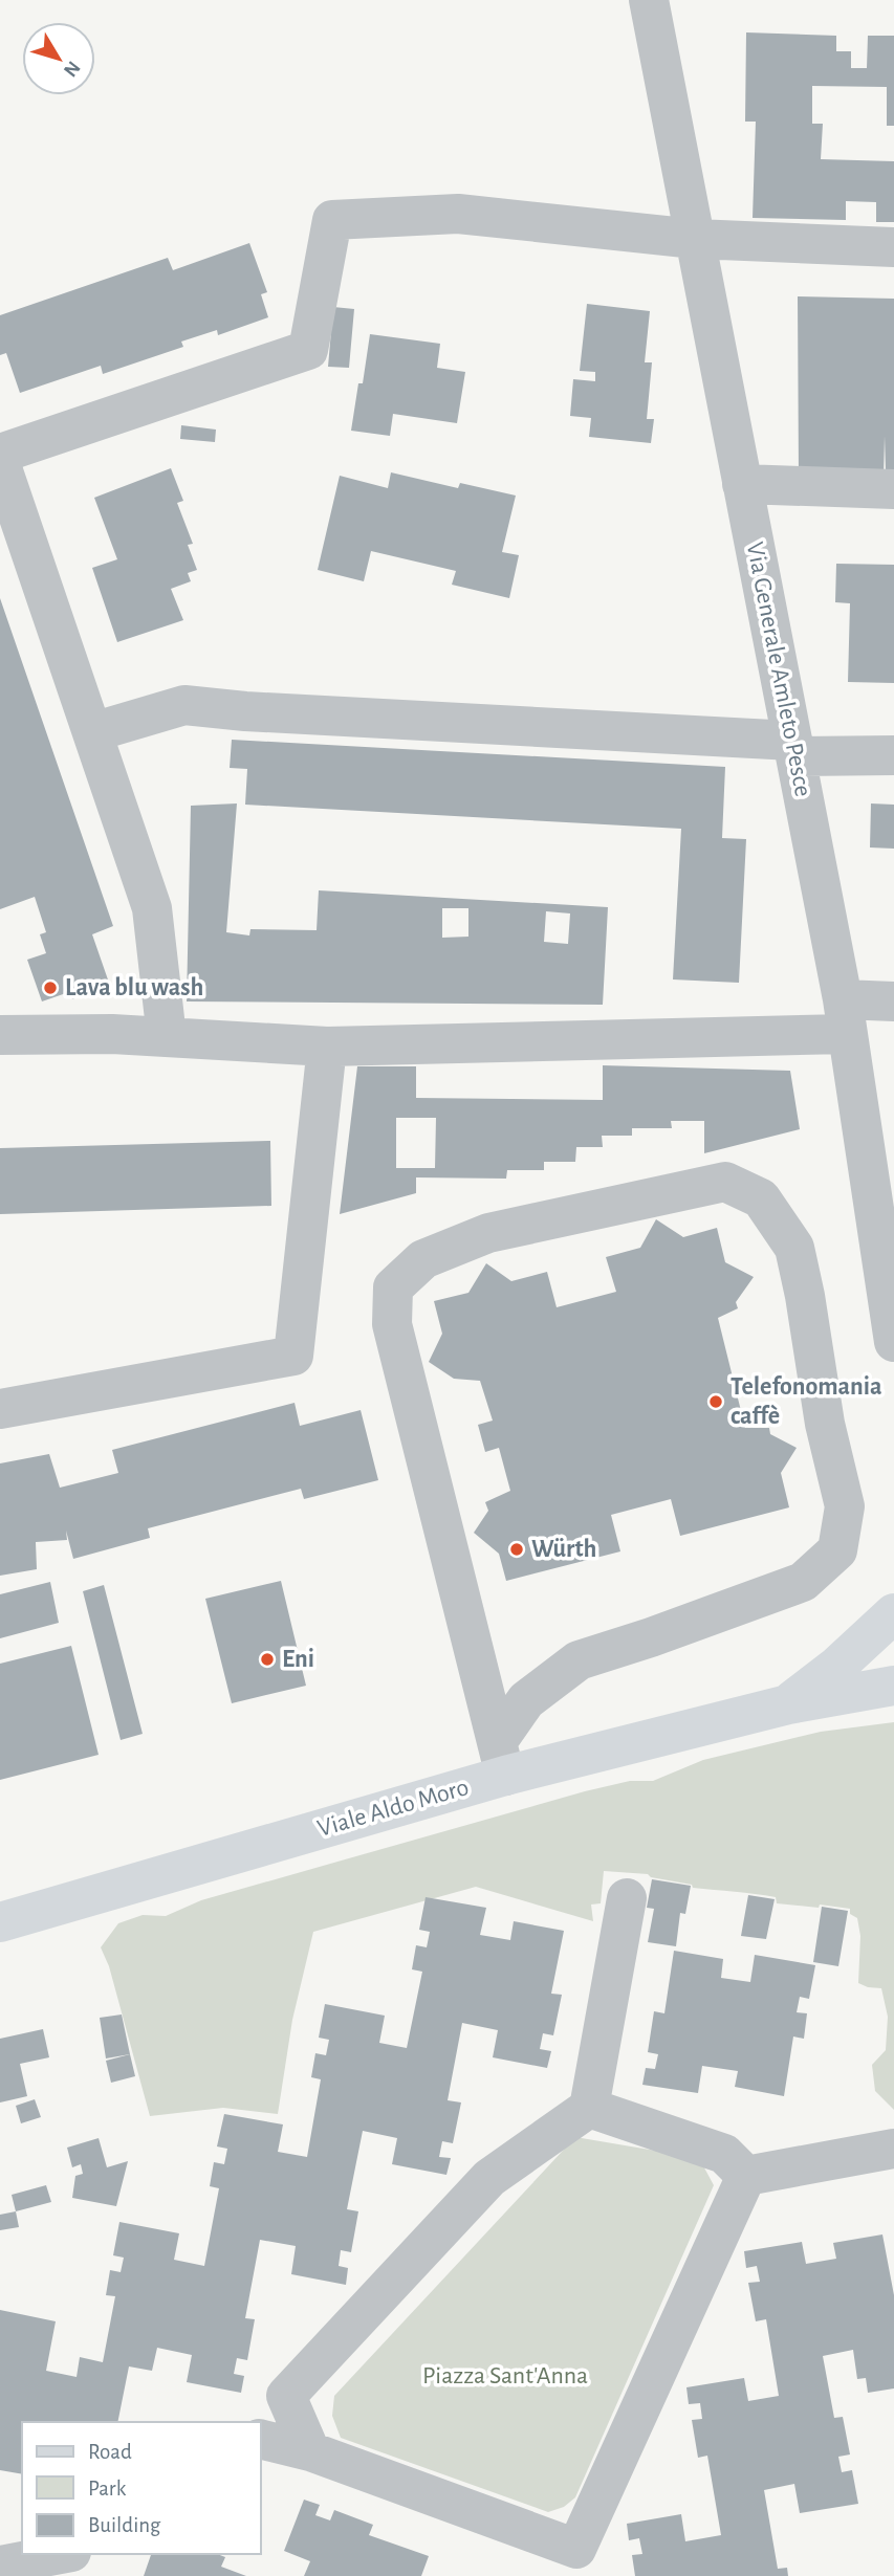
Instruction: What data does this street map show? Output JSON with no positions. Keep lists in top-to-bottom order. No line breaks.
{"streets":{"main road":["Viale Aldo Moro"],"street":["Via Generale Amleto Pesce"]},"parks":["Piazza Sant'Anna"],"places":["Lava blu wash","Telefonomania caffè","Würth","Eni"],"legend":["Road","Park","Building"],"north":"bottom right"}
